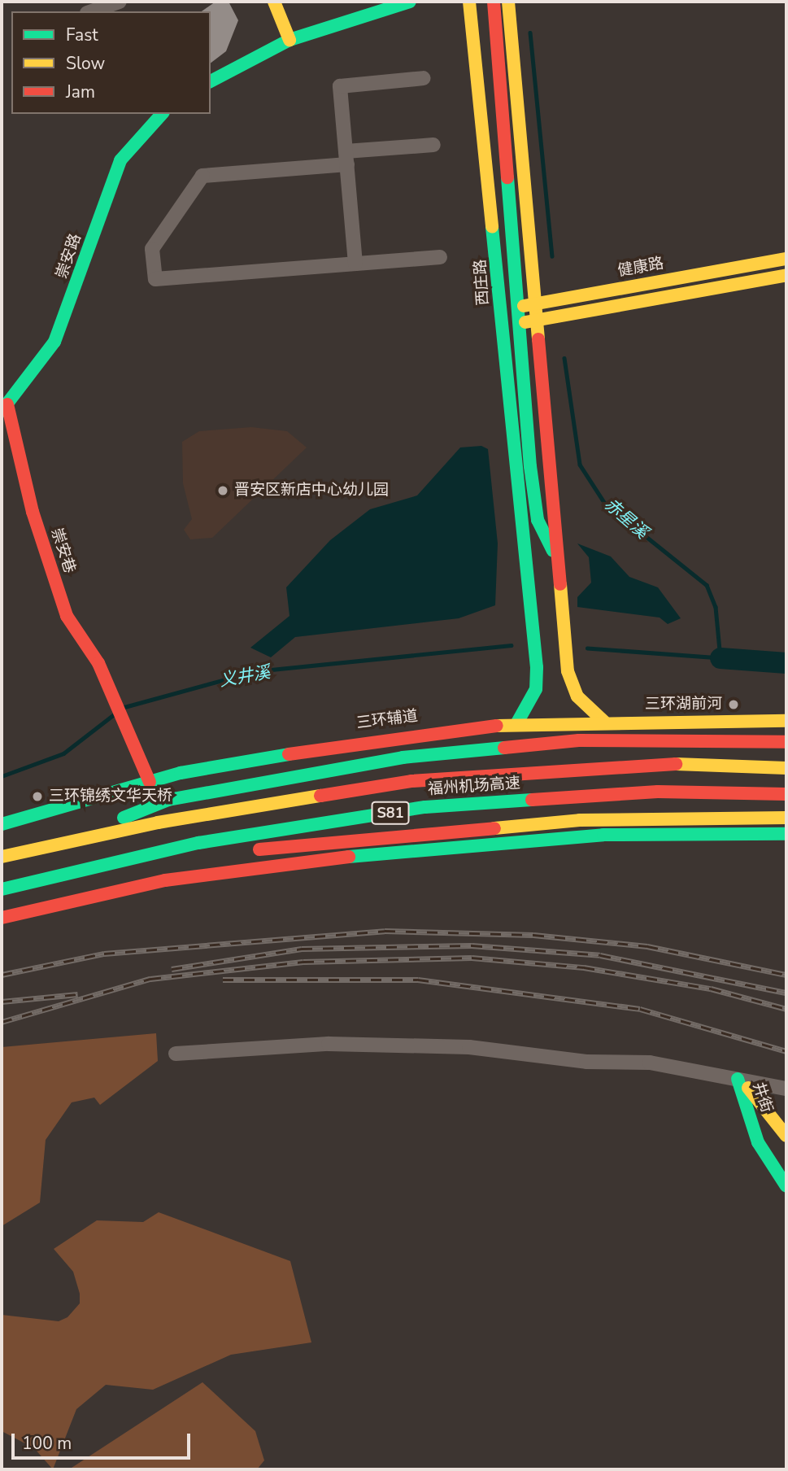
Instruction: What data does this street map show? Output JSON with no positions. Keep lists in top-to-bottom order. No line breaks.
{"streets":{"main road":["崇安路","健康路","西庄路","崇安巷","三环辅道","福州机场高速","S81","井街"]},"crossings":[["崇安路","崇安巷"],["崇安巷","三环辅道"]],"water":["赤星溪","义井溪"],"places":["晋安区新店中心幼儿园","三环湖前河","三环锦绣文华天桥"],"legend":["Fast","Slow","Jam"],"scale_bar":"100 m"}
